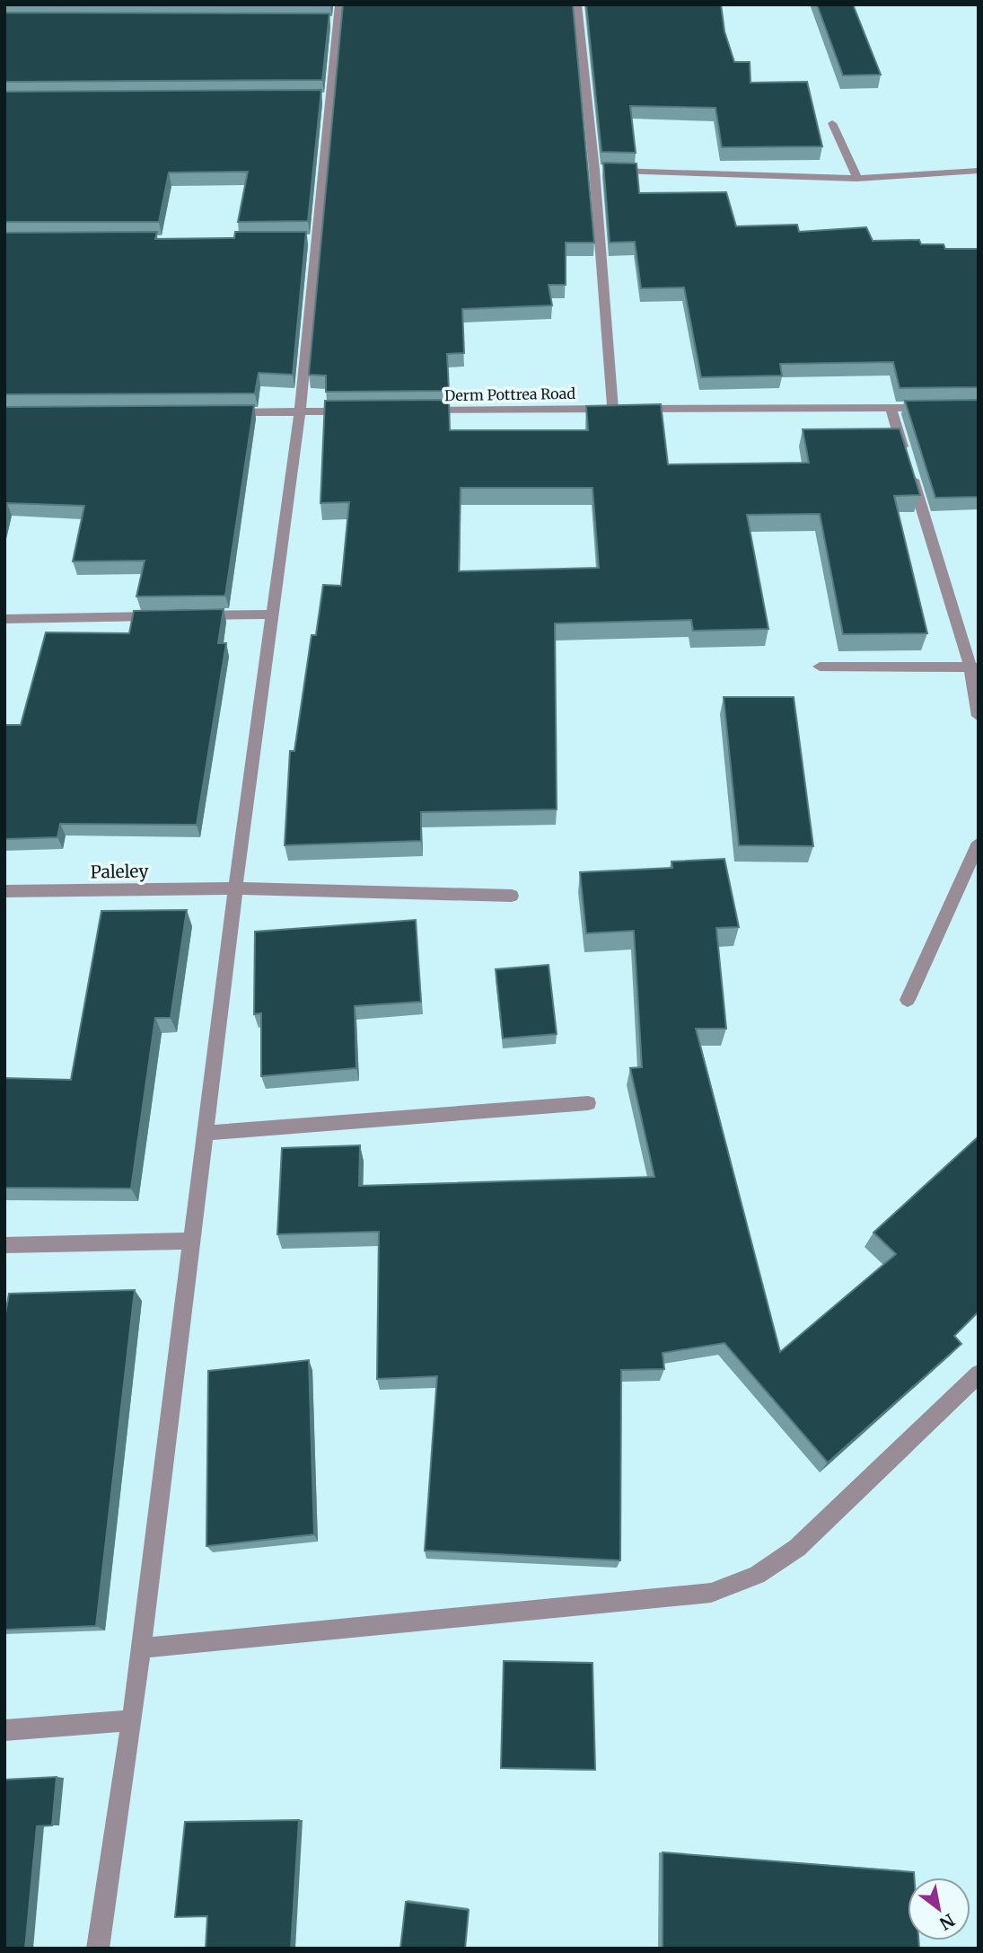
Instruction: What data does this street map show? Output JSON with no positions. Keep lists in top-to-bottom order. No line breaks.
{"streets":{"street":["Derm Pottrea Road","Paleley"]},"north":"bottom right"}
